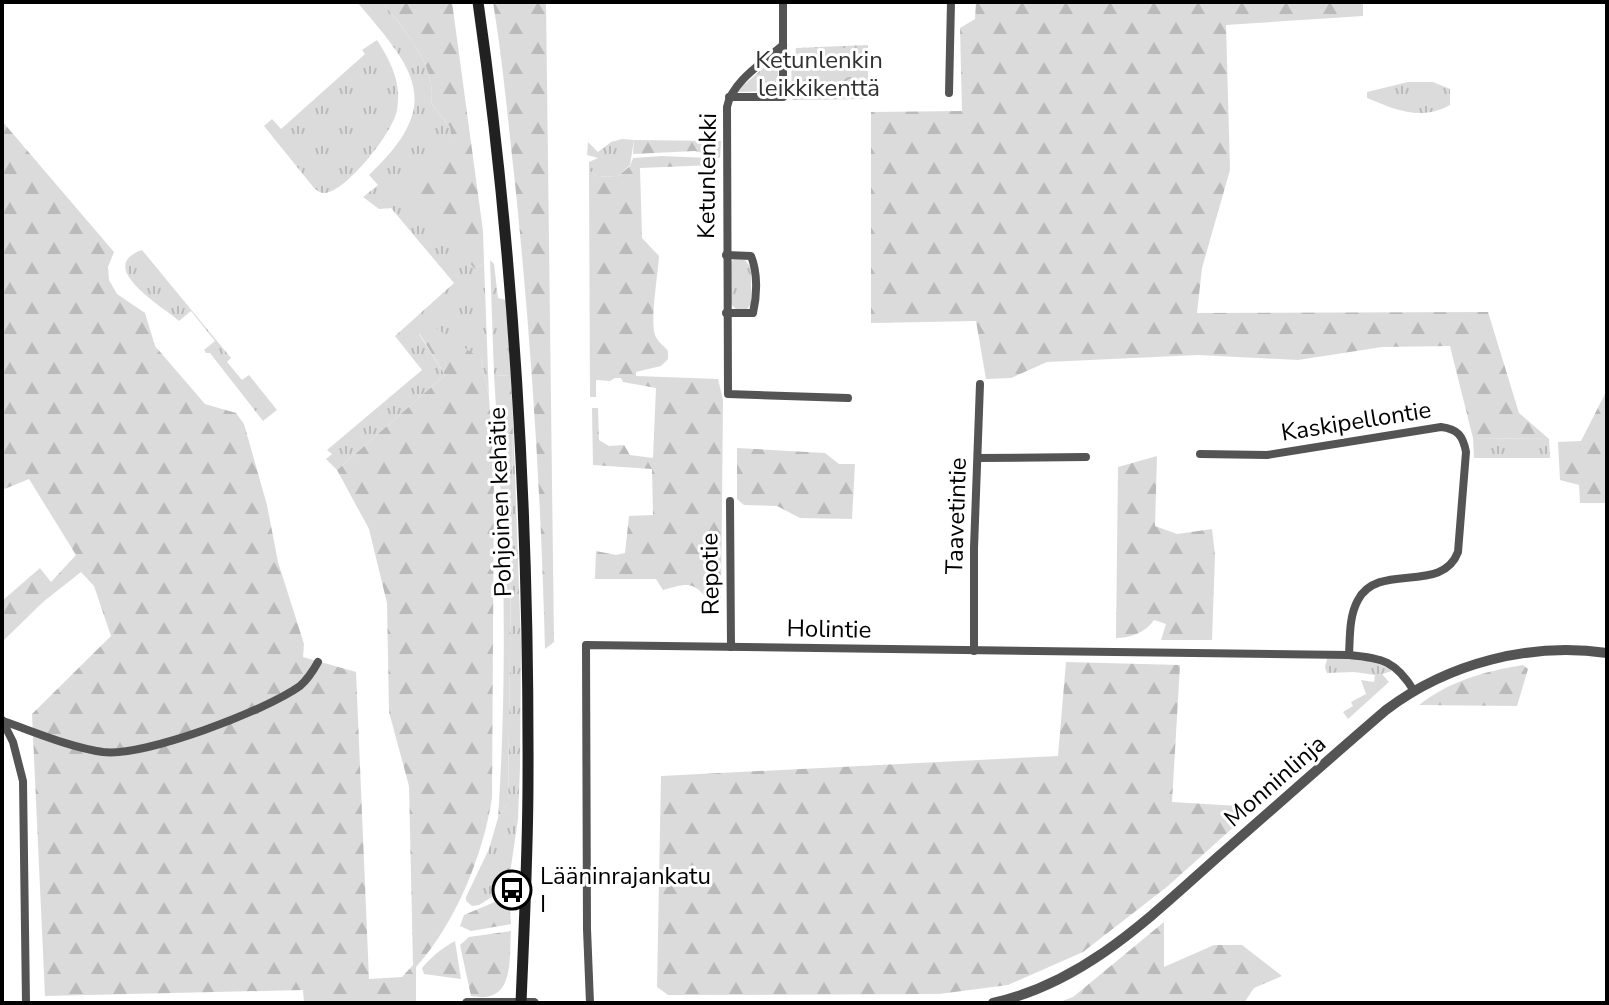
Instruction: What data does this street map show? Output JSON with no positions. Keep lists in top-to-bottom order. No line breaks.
{"streets":{"main road":["Pohjoinen kehätie"],"street":["Ketunlenkki","Kaskipellontie","Taavetintie","Repotie","Holintie","Monninlinja"]},"crossings":[["Kaskipellontie","Holintie"],["Taavetintie","Holintie"],["Repotie","Holintie"],["Holintie","Monninlinja"]],"parks":["Ketunlenkin leikkikenttä"],"places":{"bus stop":["Lääninrajankatu I"]}}
